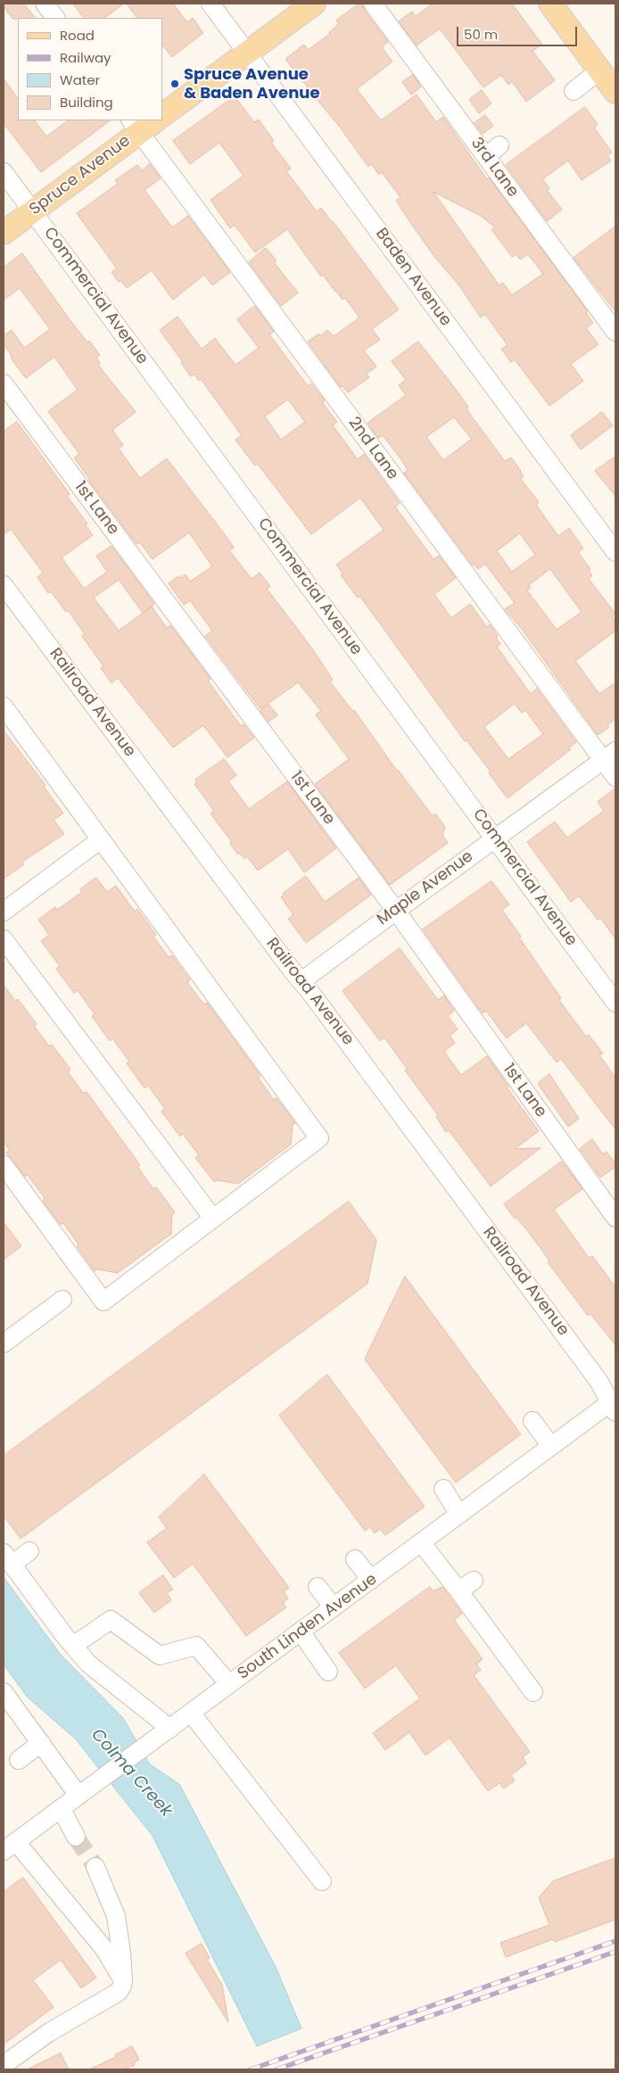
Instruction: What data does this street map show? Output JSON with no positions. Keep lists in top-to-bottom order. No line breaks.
{"streets":{"main road":["Spruce Avenue"],"street":["3rd Lane","Baden Avenue","Commercial Avenue","2nd Lane","1st Lane","Railroad Avenue","Maple Avenue","South Linden Avenue"]},"crossings":[["Spruce Avenue","Commercial Avenue"],["Spruce Avenue","2nd Lane"],["Commercial Avenue","Maple Avenue"],["2nd Lane","Maple Avenue"],["1st Lane","Maple Avenue"],["Railroad Avenue","Maple Avenue"],["Railroad Avenue","South Linden Avenue"]],"water":["Colma Creek"],"places":["Spruce Avenue & Baden Avenue"],"legend":["Road","Railway","Water","Building"],"scale_bar":"50 m"}
